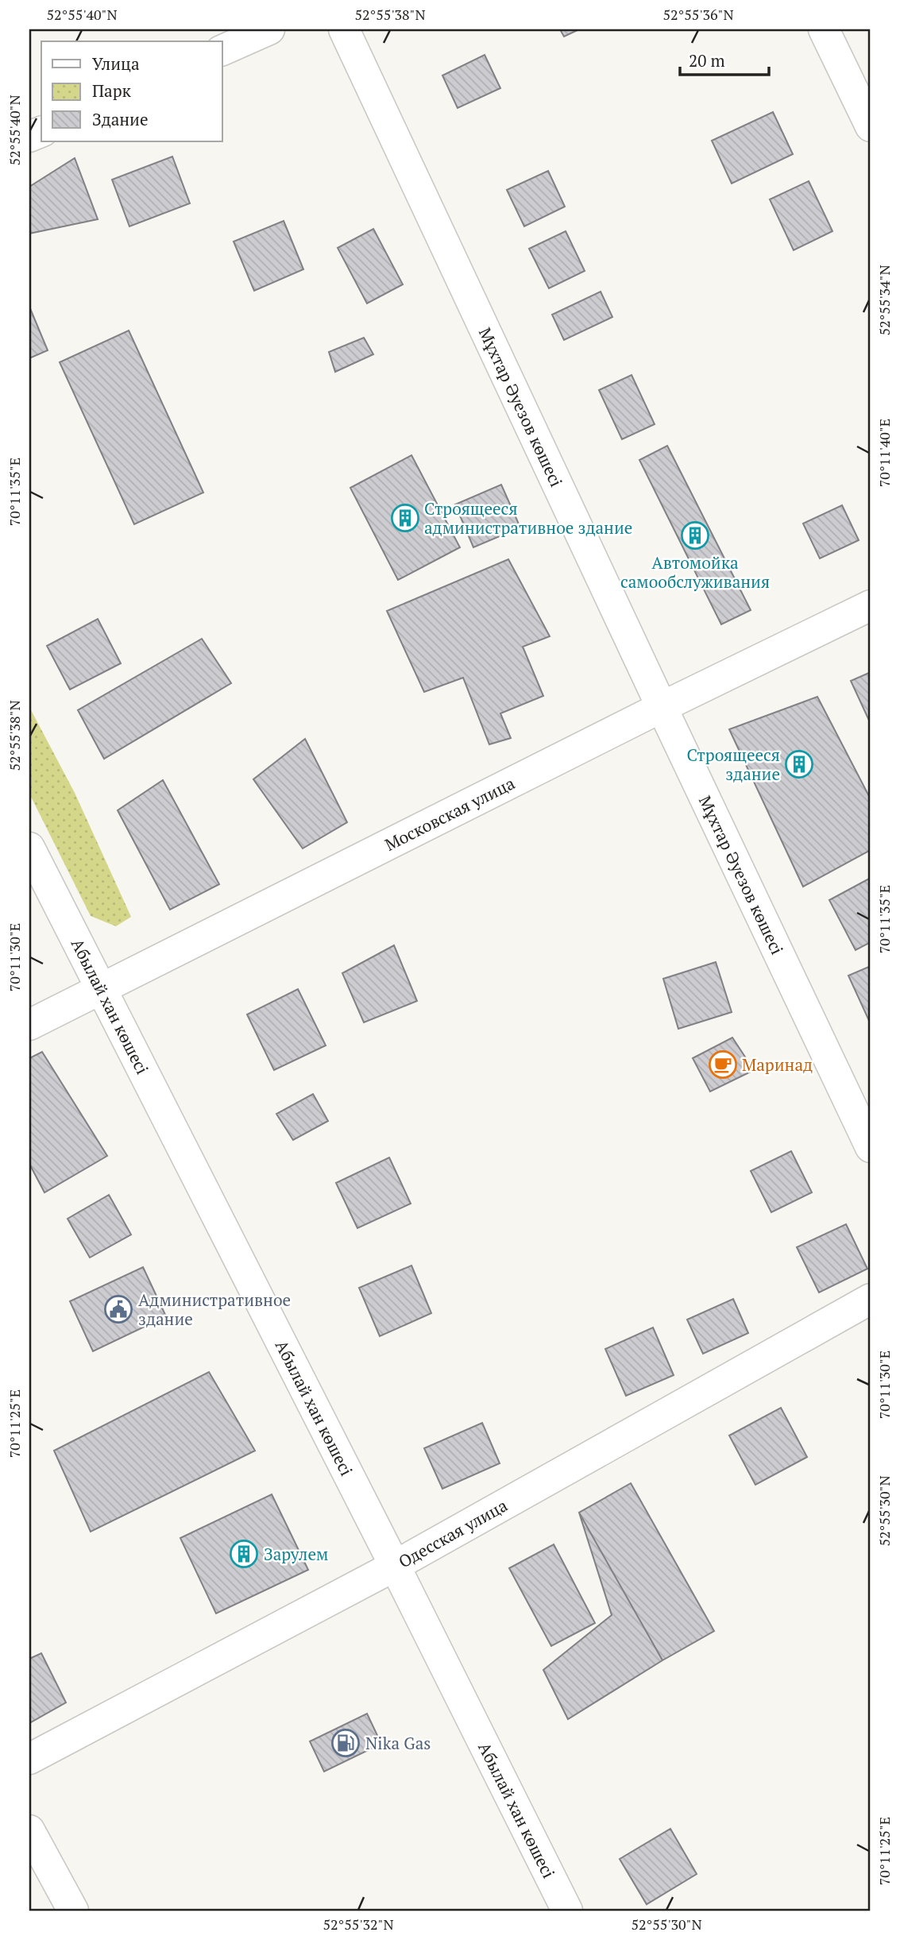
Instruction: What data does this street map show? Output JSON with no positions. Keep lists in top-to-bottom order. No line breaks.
{"streets":{"street":["Мұхтар Әуезов көшесі","Московская улица","Абылай хан көшесі","Одесская улица"]},"crossings":[["Мұхтар Әуезов көшесі","Московская улица"],["Московская улица","Абылай хан көшесі"],["Абылай хан көшесі","Одесская улица"]],"places":{"building":["Строящееся административное здание","Автомойка самообслуживания","Строящееся здание","Зарулем"],"cafe":["Маринад"],"public building":["Административное здание"],"fuel station":["Nika Gas"]},"legend":["Улица","Парк","Здание"],"scale_bar":"20 m","coordinates":["52°55'40\"N","52°55'38\"N","52°55'36\"N","52°55'34\"N","70°11'40\"E","70°11'35\"E","70°11'30\"E","70°11'25\"E","52°55'30\"N","52°55'32\"N"]}
